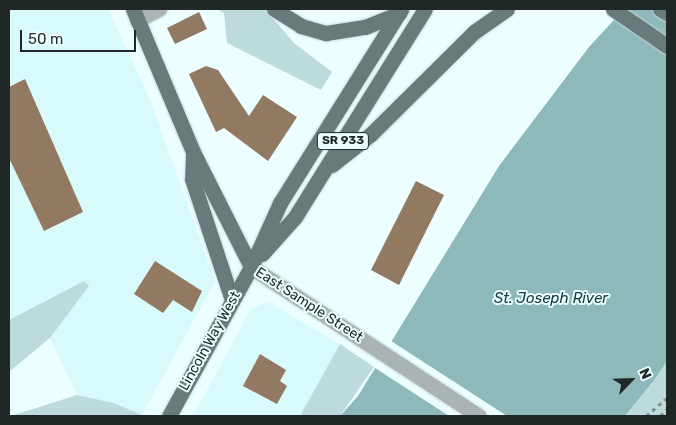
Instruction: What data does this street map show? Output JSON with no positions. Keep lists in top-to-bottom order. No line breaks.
{"streets":{"main road":["SR 933","East Sample Street","Lincoln Way West"]},"crossings":[["East Sample Street","Lincoln Way West"]],"water":["St. Joseph River"],"scale_bar":"50 m","north":"top right"}
